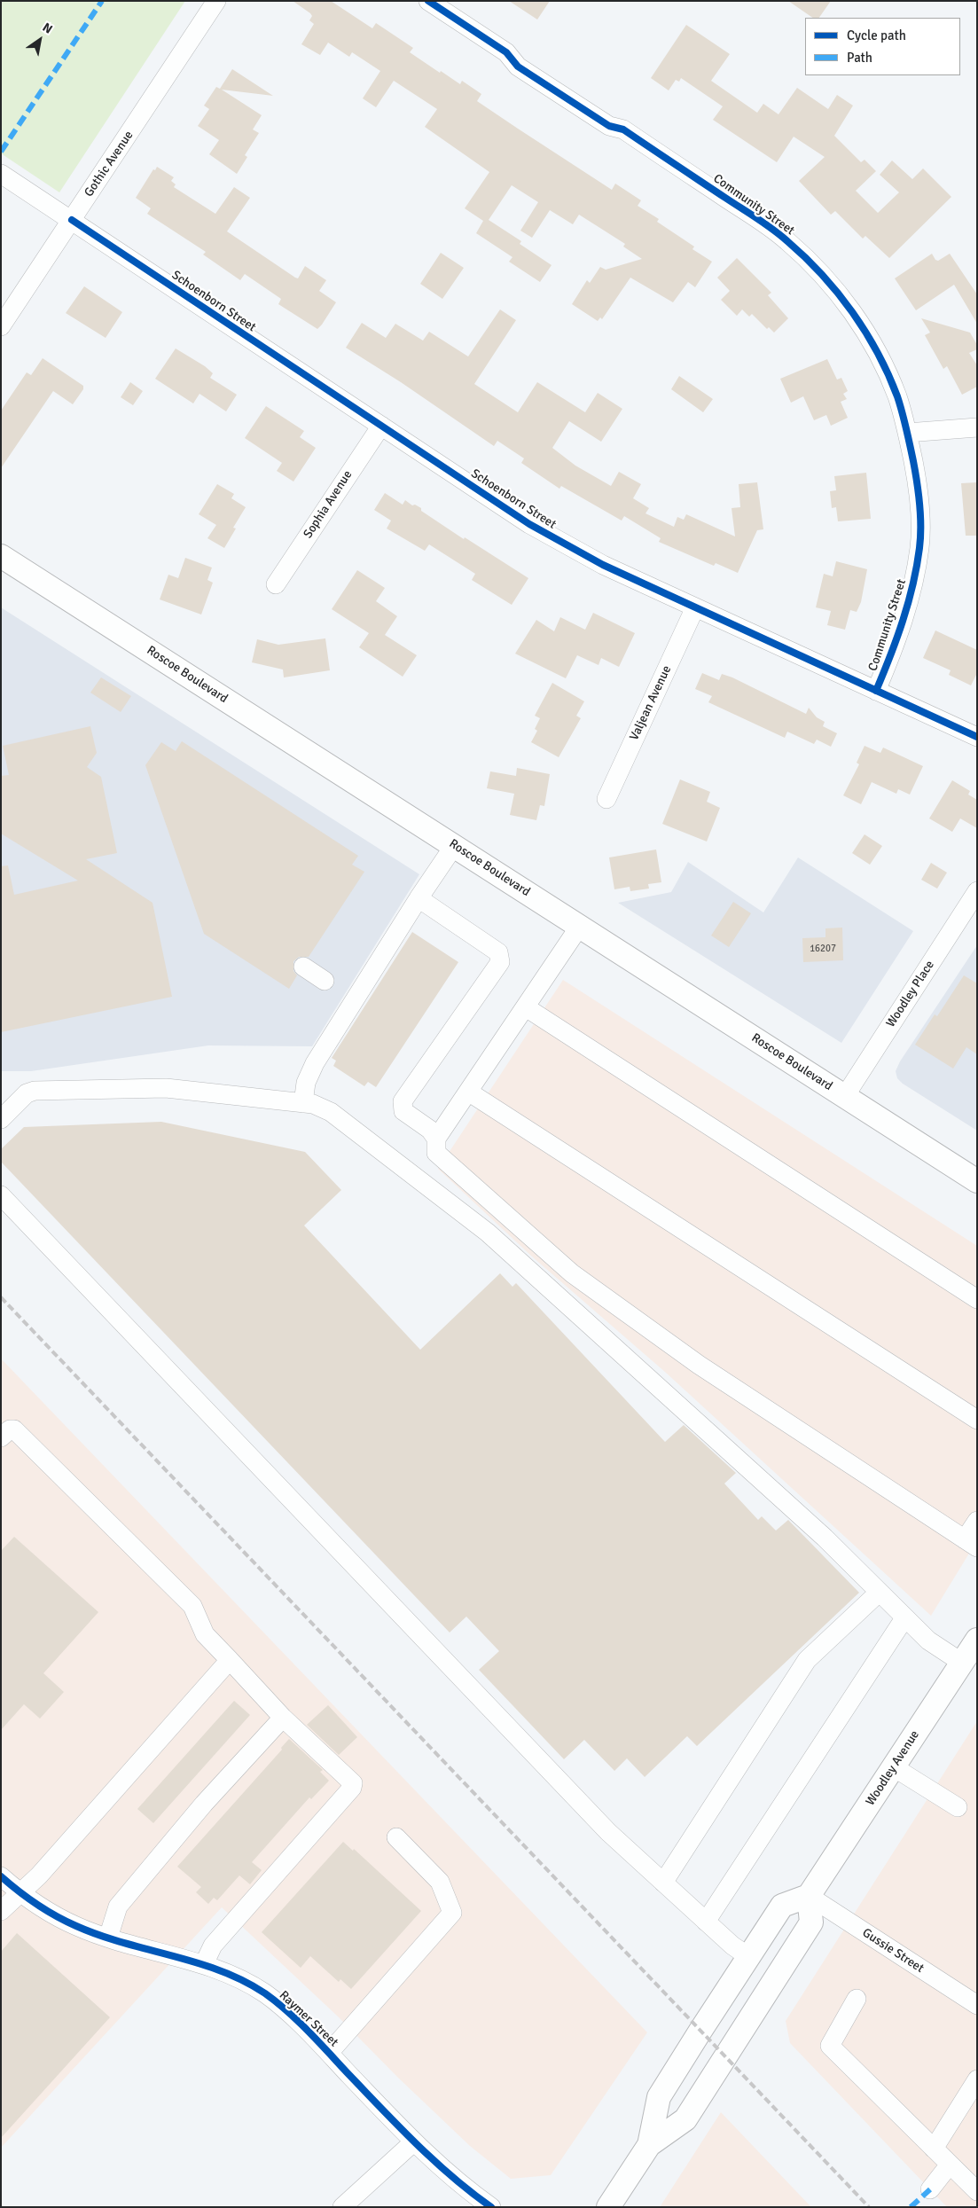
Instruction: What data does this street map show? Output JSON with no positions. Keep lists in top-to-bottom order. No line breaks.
{"streets":{"main road":["Roscoe Boulevard","Woodley Avenue"],"street":["Gothic Avenue","Community Street","Schoenborn Street","Sophia Avenue","Valjean Avenue","Woodley Place","Gussie Street","Raymer Street"]},"crossings":[["Gothic Avenue","Schoenborn Street"],["Community Street","Schoenborn Street"],["Schoenborn Street","Sophia Avenue"],["Schoenborn Street","Valjean Avenue"],["Roscoe Boulevard","Woodley Place"],["Woodley Avenue","Gussie Street"]],"house_numbers":["16207"],"legend":["Cycle path","Path"],"north":"top right"}
